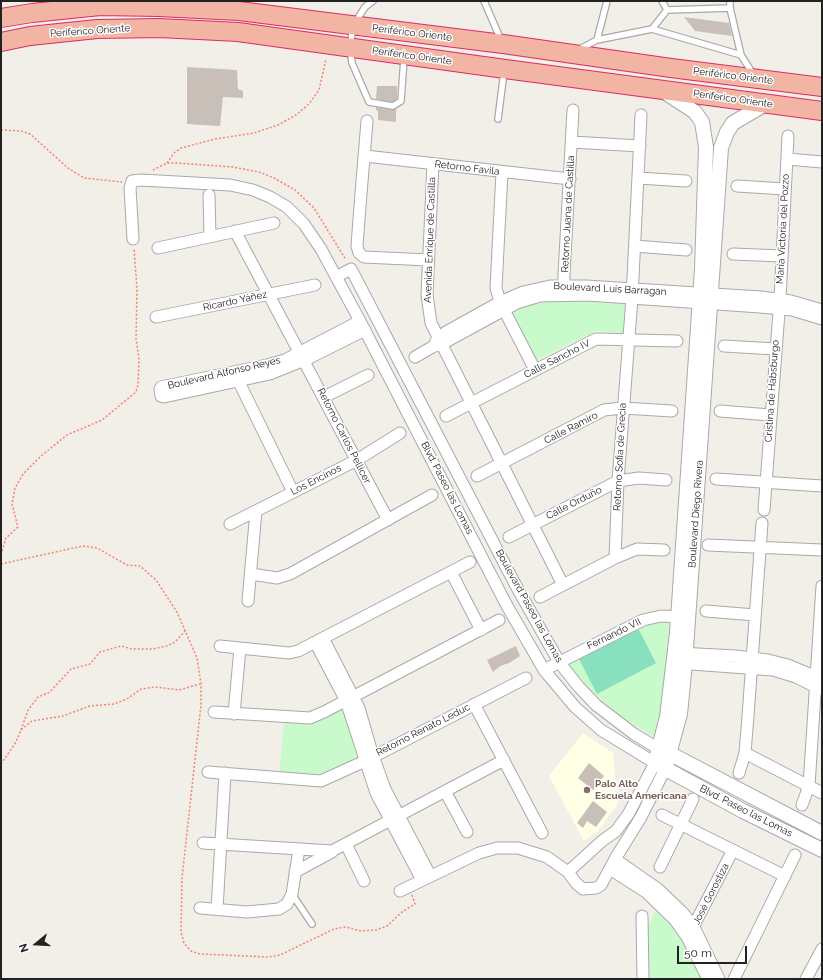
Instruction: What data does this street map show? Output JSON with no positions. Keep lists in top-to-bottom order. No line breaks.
{"streets":{"highway":["Periferico Oriente","Periférico Oriente"],"street":["Retorno Favila","Retorno Juana de Castilla","María Victoria del Pozzo","Avenida Enrique de Castilla","Boulevard Luis Barragan","Ricardo Yáñez","Calle Sancho IV","Boulevard Alfonso Reyes","Cristina de Habsburgo","Calle Ramiro","Retorno Carlos Pellicer","Retorno Sofia de Grecia","Los Encinos","Blvd. Paseo las Lomas","Calle Orduño","Boulevard Diego Rivera","Boulevard Paseo las Lomas","Fernando VII","Retorno Renato Leduc","José Gorostiza"]},"crossings":[["Periferico Oriente","Boulevard Diego Rivera"],["Retorno Favila","Retorno Juana de Castilla"],["Retorno Favila","Avenida Enrique de Castilla"],["Retorno Juana de Castilla","Boulevard Luis Barragan"],["María Victoria del Pozzo","Boulevard Luis Barragan"],["María Victoria del Pozzo","Cristina de Habsburgo"],["Avenida Enrique de Castilla","Boulevard Luis Barragan"],["Boulevard Luis Barragan","Cristina de Habsburgo"],["Boulevard Luis Barragan","Retorno Sofia de Grecia"],["Boulevard Luis Barragan","Boulevard Diego Rivera"],["Ricardo Yáñez","Retorno Carlos Pellicer"],["Calle Sancho IV","Retorno Sofia de Grecia"],["Boulevard Alfonso Reyes","Retorno Carlos Pellicer"],["Boulevard Alfonso Reyes","Blvd. Paseo las Lomas"],["Calle Ramiro","Retorno Sofia de Grecia"],["Retorno Carlos Pellicer","Los Encinos"],["Retorno Sofia de Grecia","Calle Orduño"],["Blvd. Paseo las Lomas","Boulevard Diego Rivera"],["Blvd. Paseo las Lomas","Boulevard Paseo las Lomas"],["Blvd. Paseo las Lomas","Fernando VII"],["Boulevard Diego Rivera","Boulevard Paseo las Lomas"],["Boulevard Diego Rivera","Fernando VII"],["Boulevard Paseo las Lomas","Fernando VII"]],"places":["Palo Alto Escuela Americana"],"scale_bar":"50 m","north":"left"}
